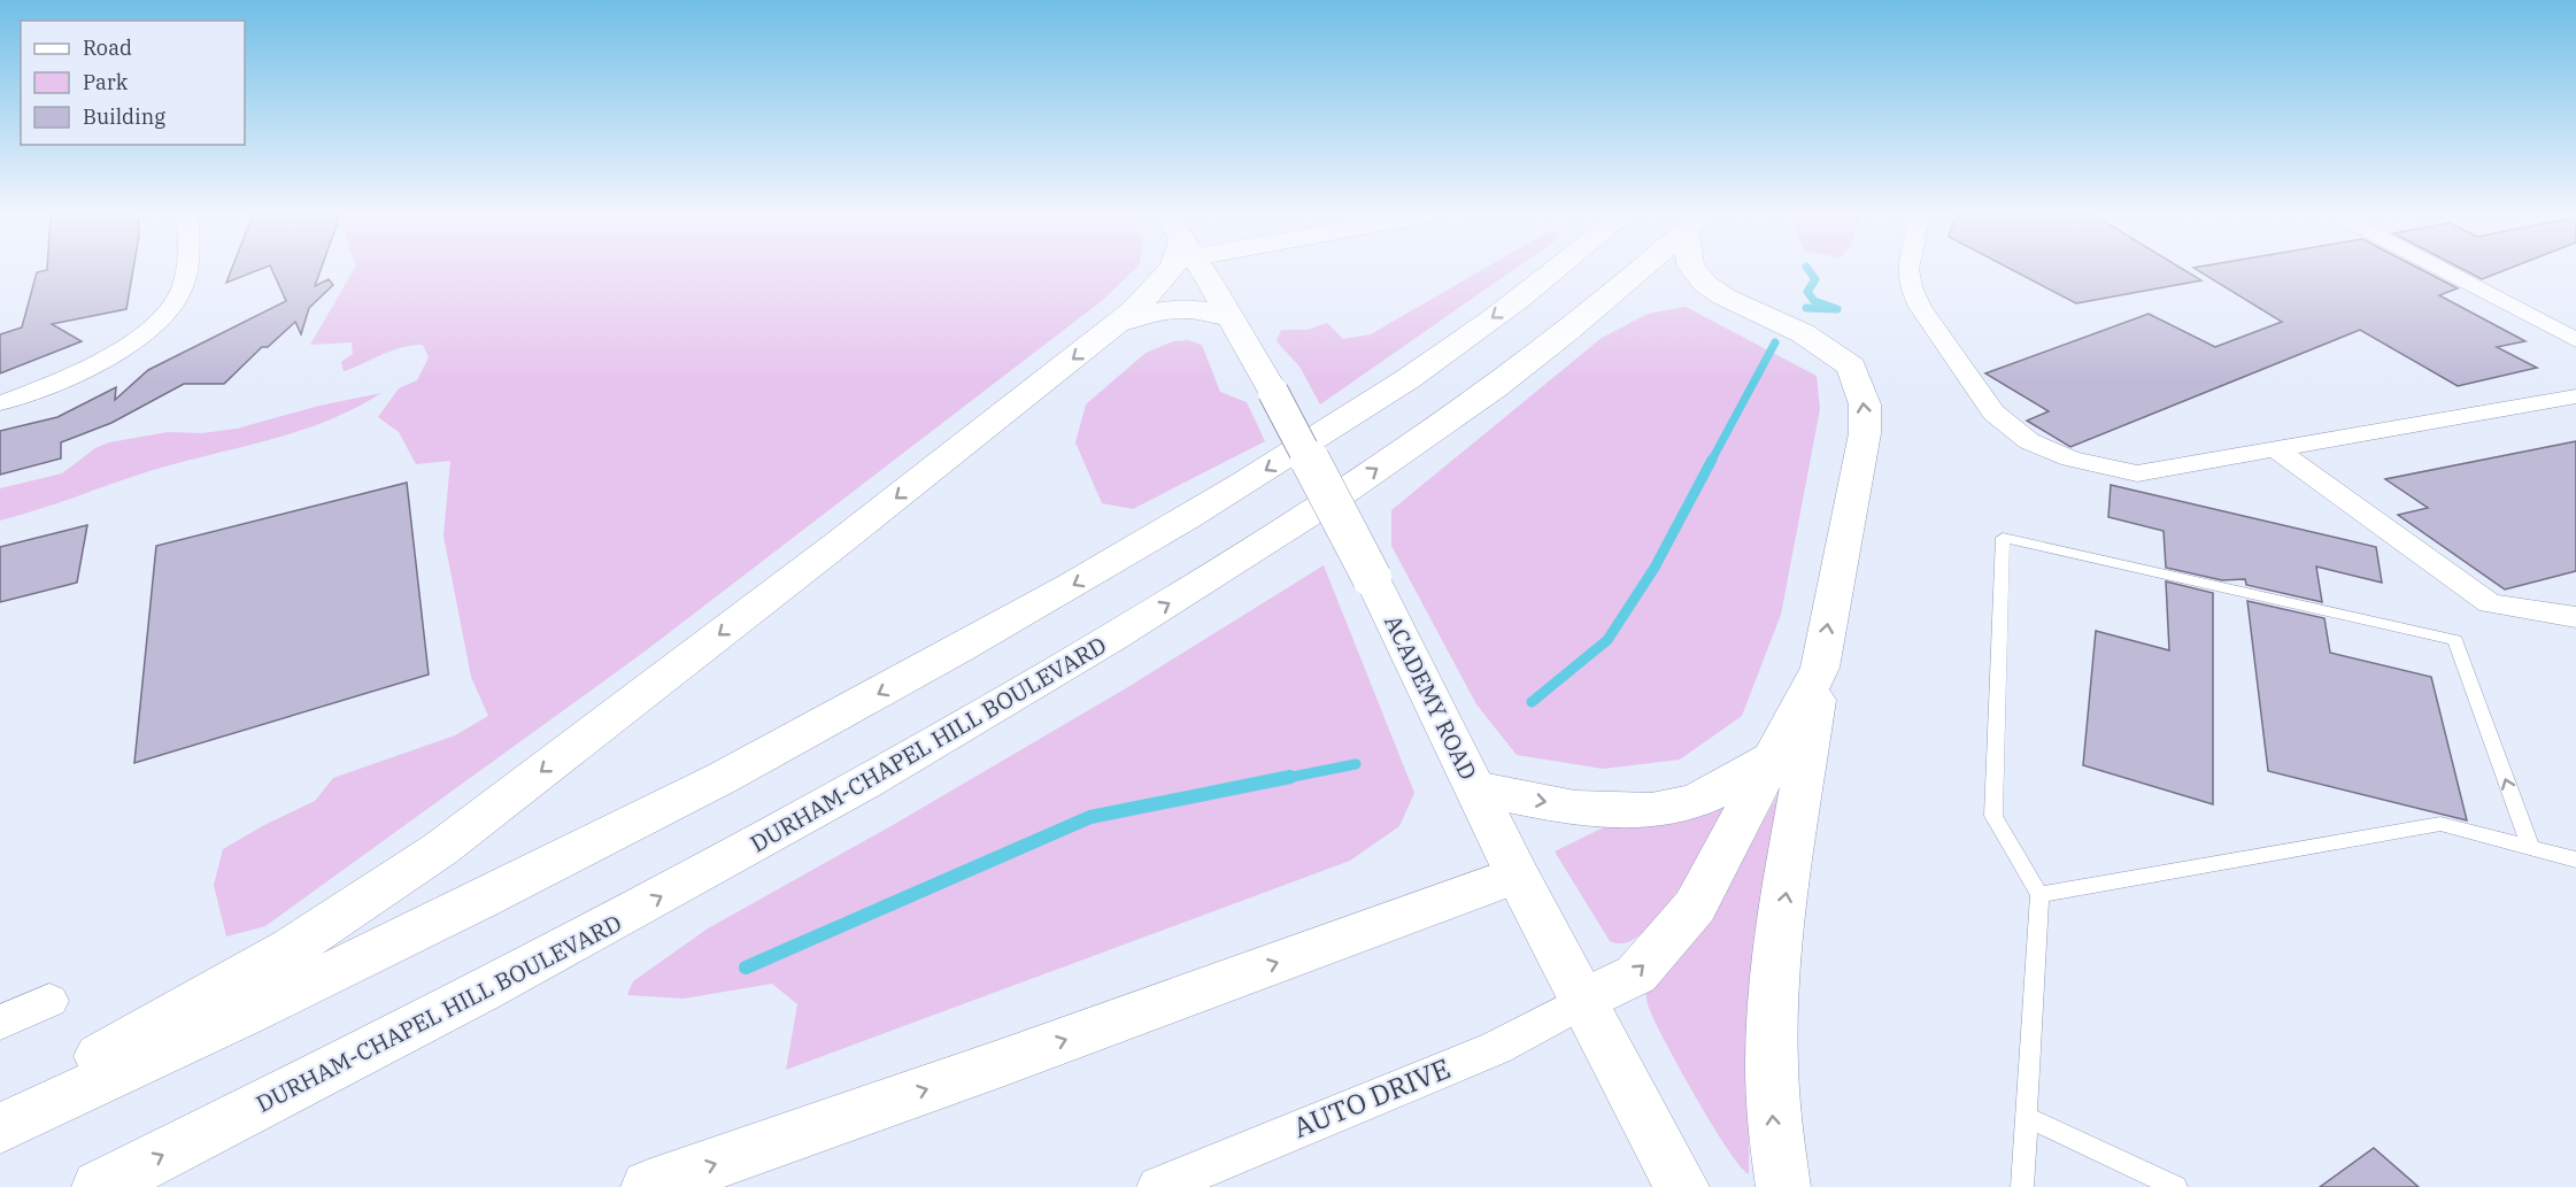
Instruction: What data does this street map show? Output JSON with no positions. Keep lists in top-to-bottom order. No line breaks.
{"streets":{"main road":["ACADEMY ROAD","DURHAM-CHAPEL HILL BOULEVARD"],"street":["AUTO DRIVE"]},"crossings":[["ACADEMY ROAD","AUTO DRIVE"]],"legend":["Road","Park","Building"]}
